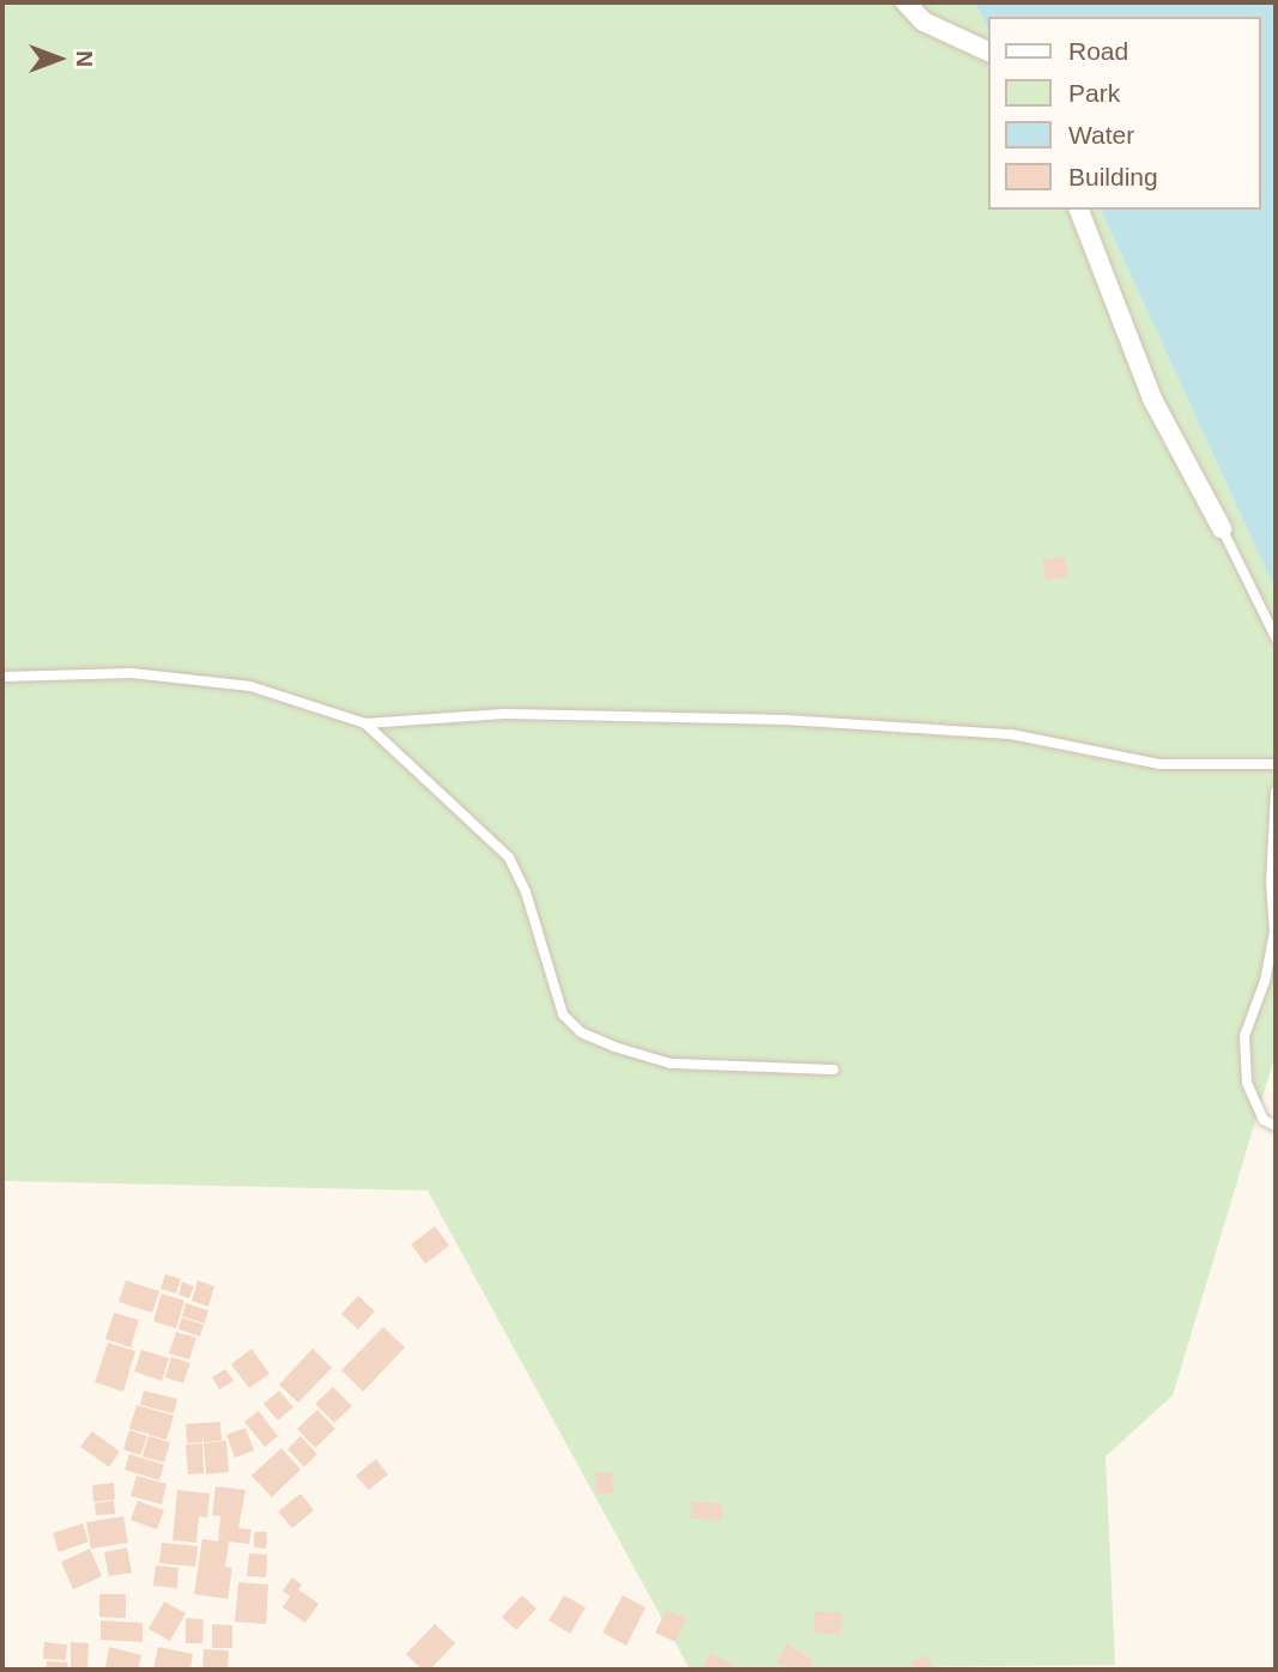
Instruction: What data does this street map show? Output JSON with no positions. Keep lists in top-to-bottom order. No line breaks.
{"legend":["Road","Park","Water","Building"],"north":"right"}
